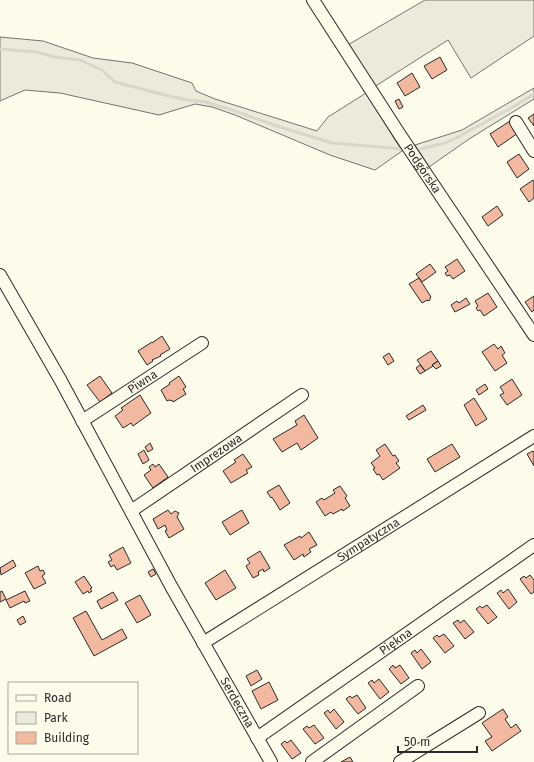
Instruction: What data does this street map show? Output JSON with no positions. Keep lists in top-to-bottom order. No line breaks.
{"streets":{"street":["Podgórska","Piwna","Imprezowa","Sympatyczna","Piękna","Serdeczna"]},"crossings":[["Piwna","Serdeczna"],["Imprezowa","Serdeczna"],["Sympatyczna","Serdeczna"],["Piękna","Serdeczna"]],"legend":["Road","Park","Building"],"scale_bar":"50 m"}
